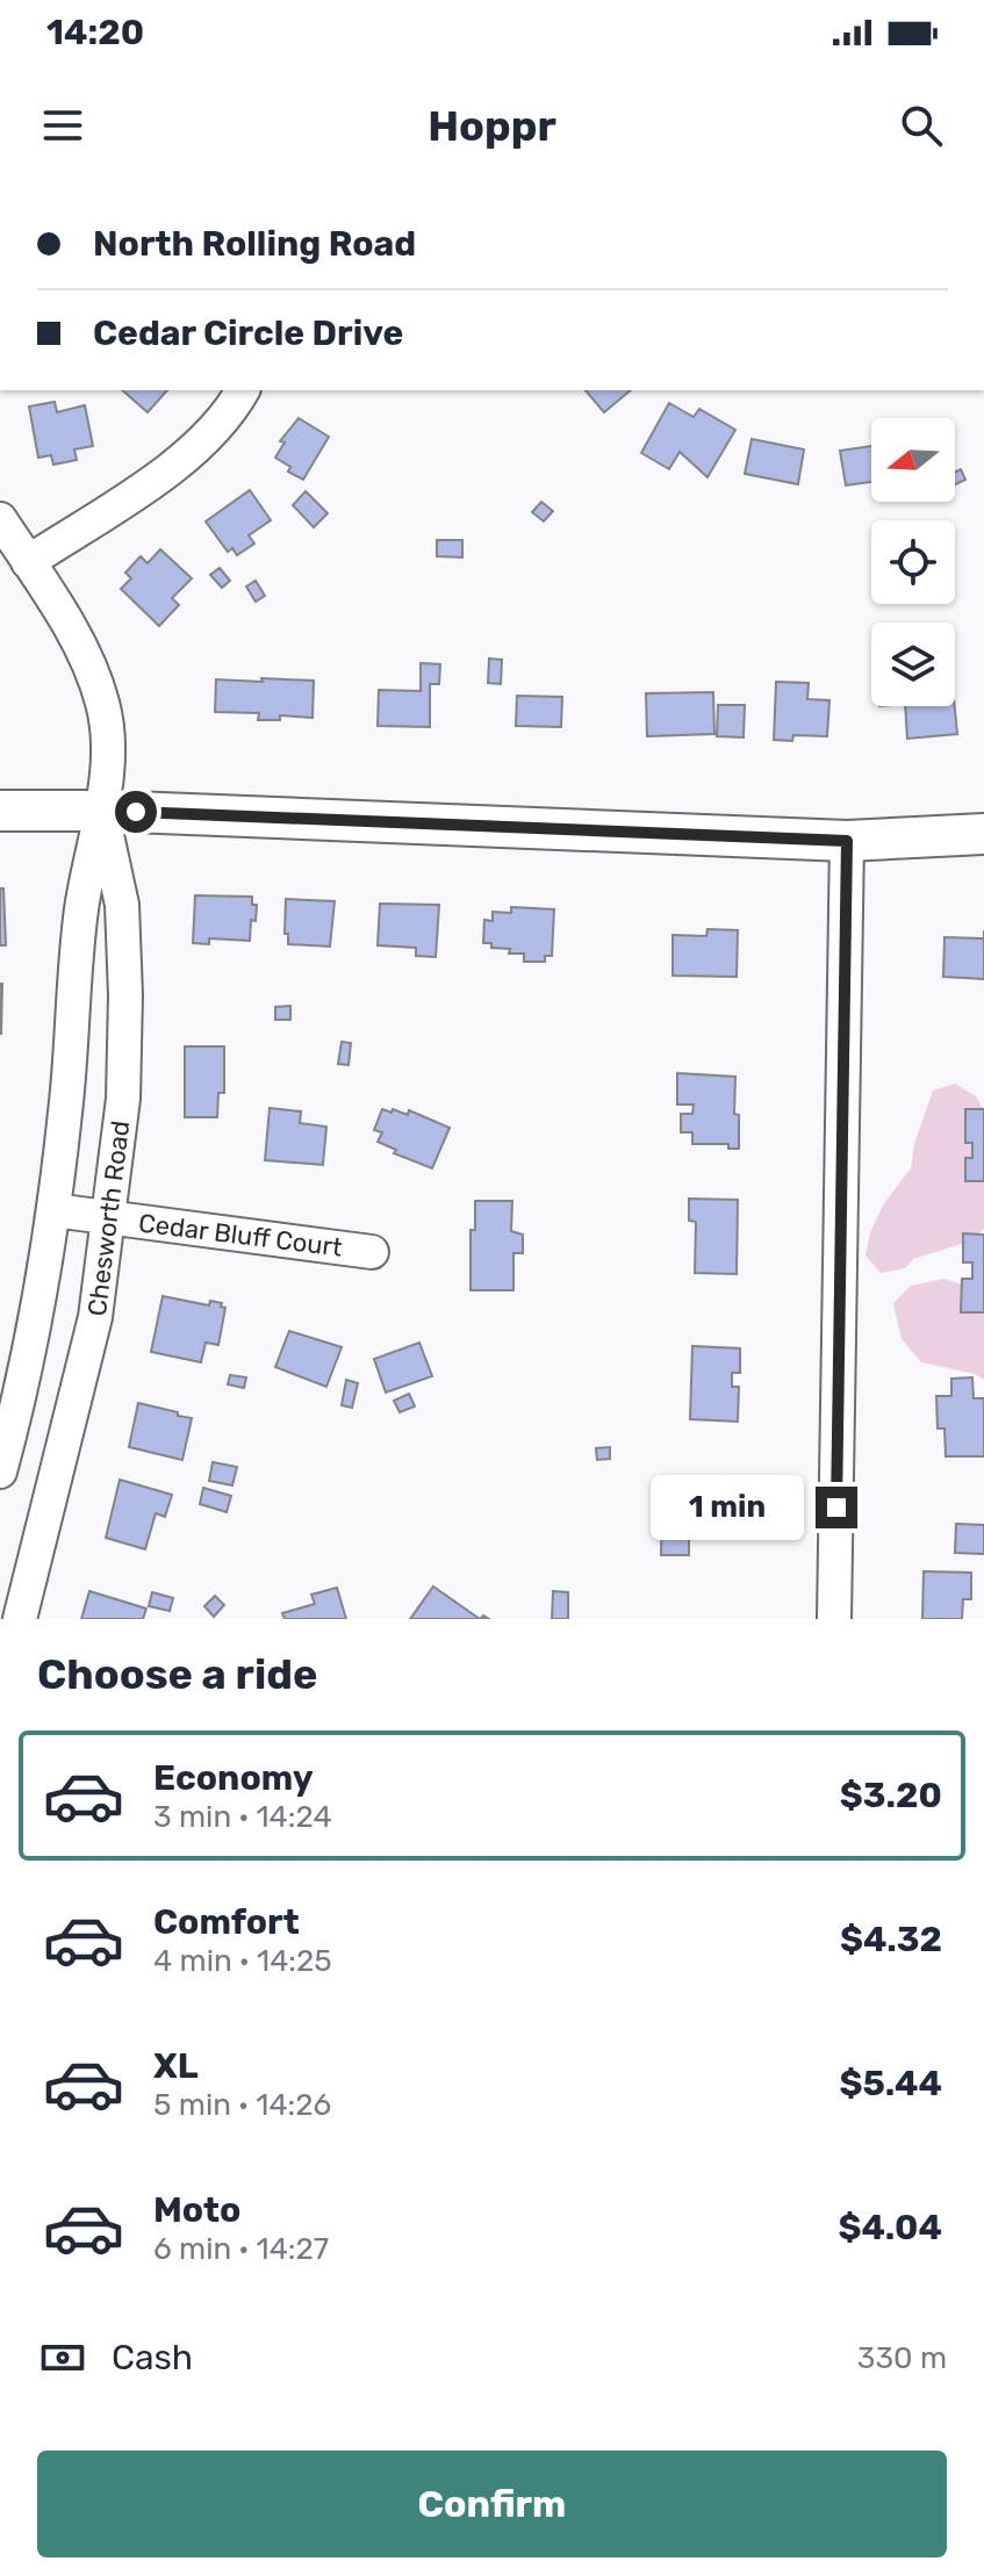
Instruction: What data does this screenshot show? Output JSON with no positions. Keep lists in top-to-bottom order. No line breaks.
{"streets":{"street":["Chesworth Road","Cedar Bluff Court"]},"crossings":[["Chesworth Road","Cedar Bluff Court"]],"north":"left","page":{"status":"14:20","header":"Hoppr","banner":["North Rolling Road","Cedar Circle Drive"],"bubble":"1 min","heading":"Choose a ride","list":[{"name":"Economy","note":"3 min · 14:24","value":"$3.20"},{"name":"Comfort","note":"4 min · 14:25","value":"$4.32"},{"name":"XL","note":"5 min · 14:26","value":"$5.44"},{"name":"Moto","note":"6 min · 14:27","value":"$4.04"}],"pay":["Cash","330 m"],"buttons":"Confirm"}}
